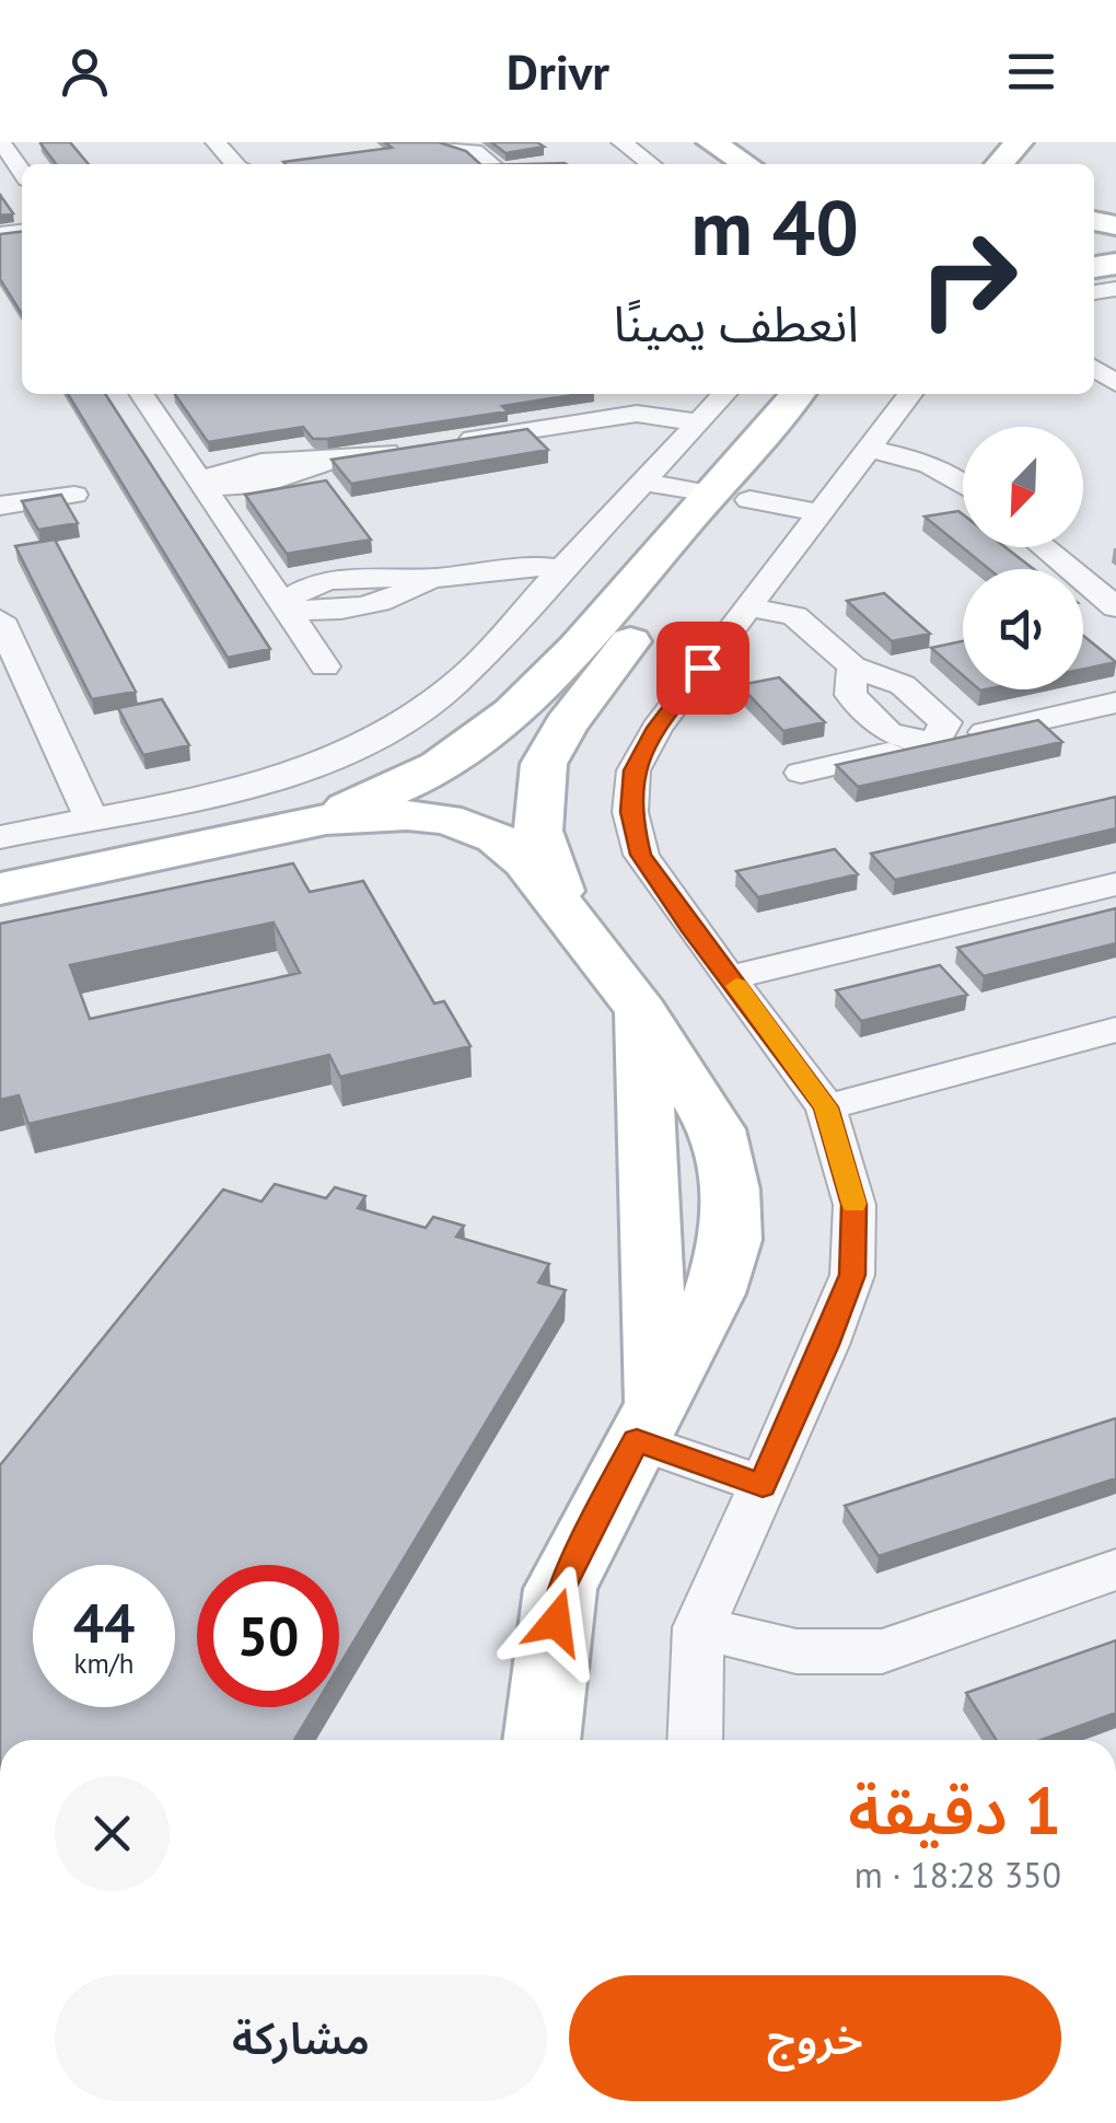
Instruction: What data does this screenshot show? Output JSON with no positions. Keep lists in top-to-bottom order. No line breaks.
{"north":"bottom left","page":{"header":"Drivr","turn":["40 m","انعطف يمينًا"],"speed":"44 km/h","limit":"50","heading":["1 دقيقة","350 m · 18:28"],"buttons":["خروج","مشاركة"]}}
